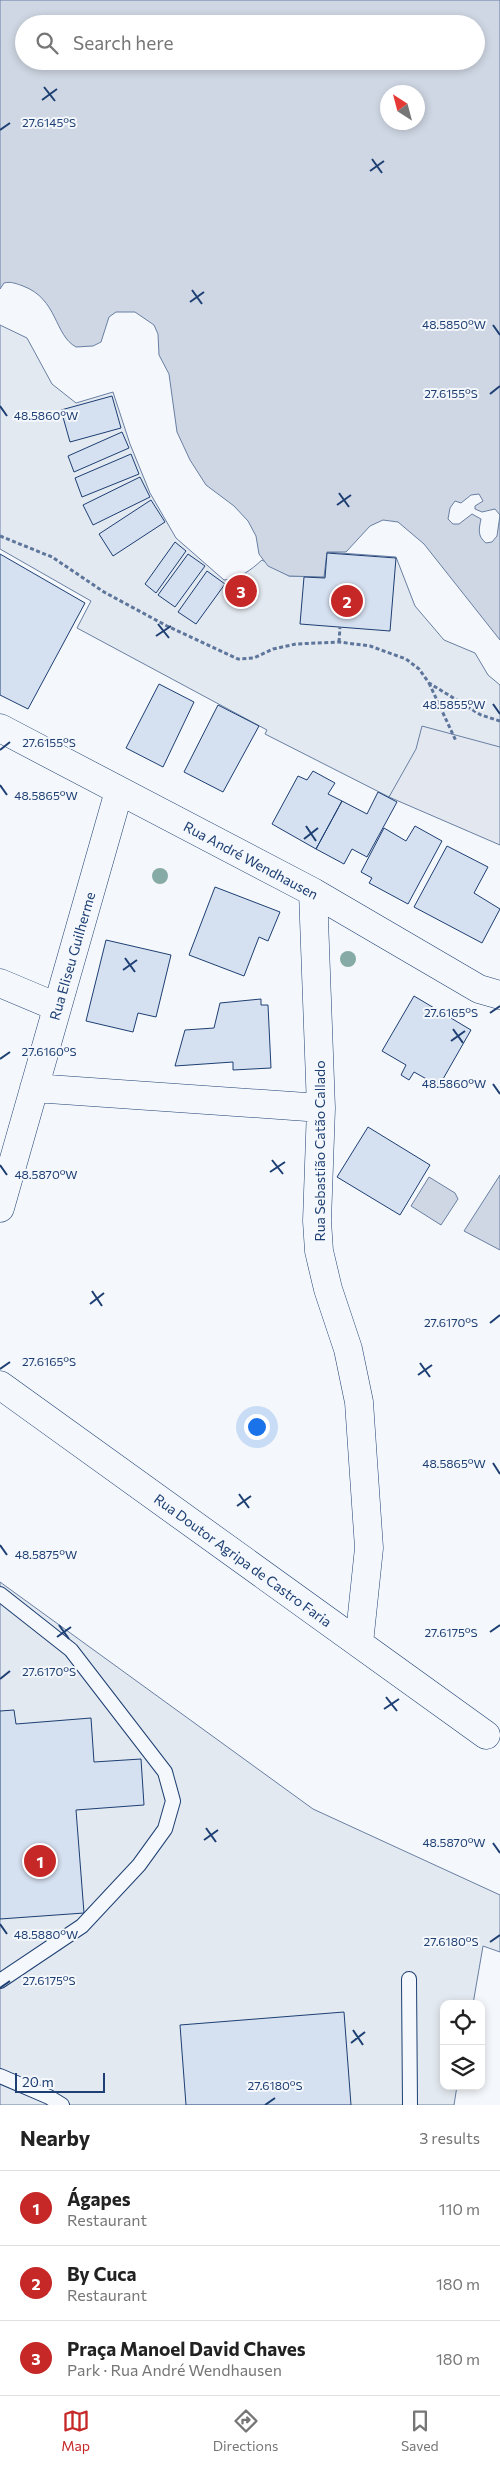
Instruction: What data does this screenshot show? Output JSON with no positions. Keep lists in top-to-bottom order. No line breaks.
{"streets":{"street":["Rua André Wendhausen","Rua Eliseu Guilherme","Rua Sebastião Catão Callado","Rua Doutor Agripa de Castro Faria"]},"crossings":[["Rua André Wendhausen","Rua Eliseu Guilherme"],["Rua André Wendhausen","Rua Sebastião Catão Callado"],["Rua Sebastião Catão Callado","Rua Doutor Agripa de Castro Faria"]],"scale_bar":"20 m","north":"top left","page":{"search":"Search here","pins":["3","2","1"],"scale":"20 m","heading":["Nearby","3 results"],"list":[{"mark":"1","name":"Ágapes","note":"Restaurant","value":"110 m"},{"mark":"2","name":"By Cuca","note":"Restaurant","value":"180 m"},{"mark":"3","name":"Praça Manoel David Chaves","note":"Park · Rua André Wendhausen","value":"180 m"}],"nav":["Map","Directions","Saved"]},"coordinates":["27.6145°S","48.5850°W","27.6155°S","48.5860°W","48.5855°W","48.5865°W","27.6165°S","27.6160°S","48.5870°W","27.6170°S","48.5875°W","27.6175°S","48.5880°W","27.6180°S"]}
